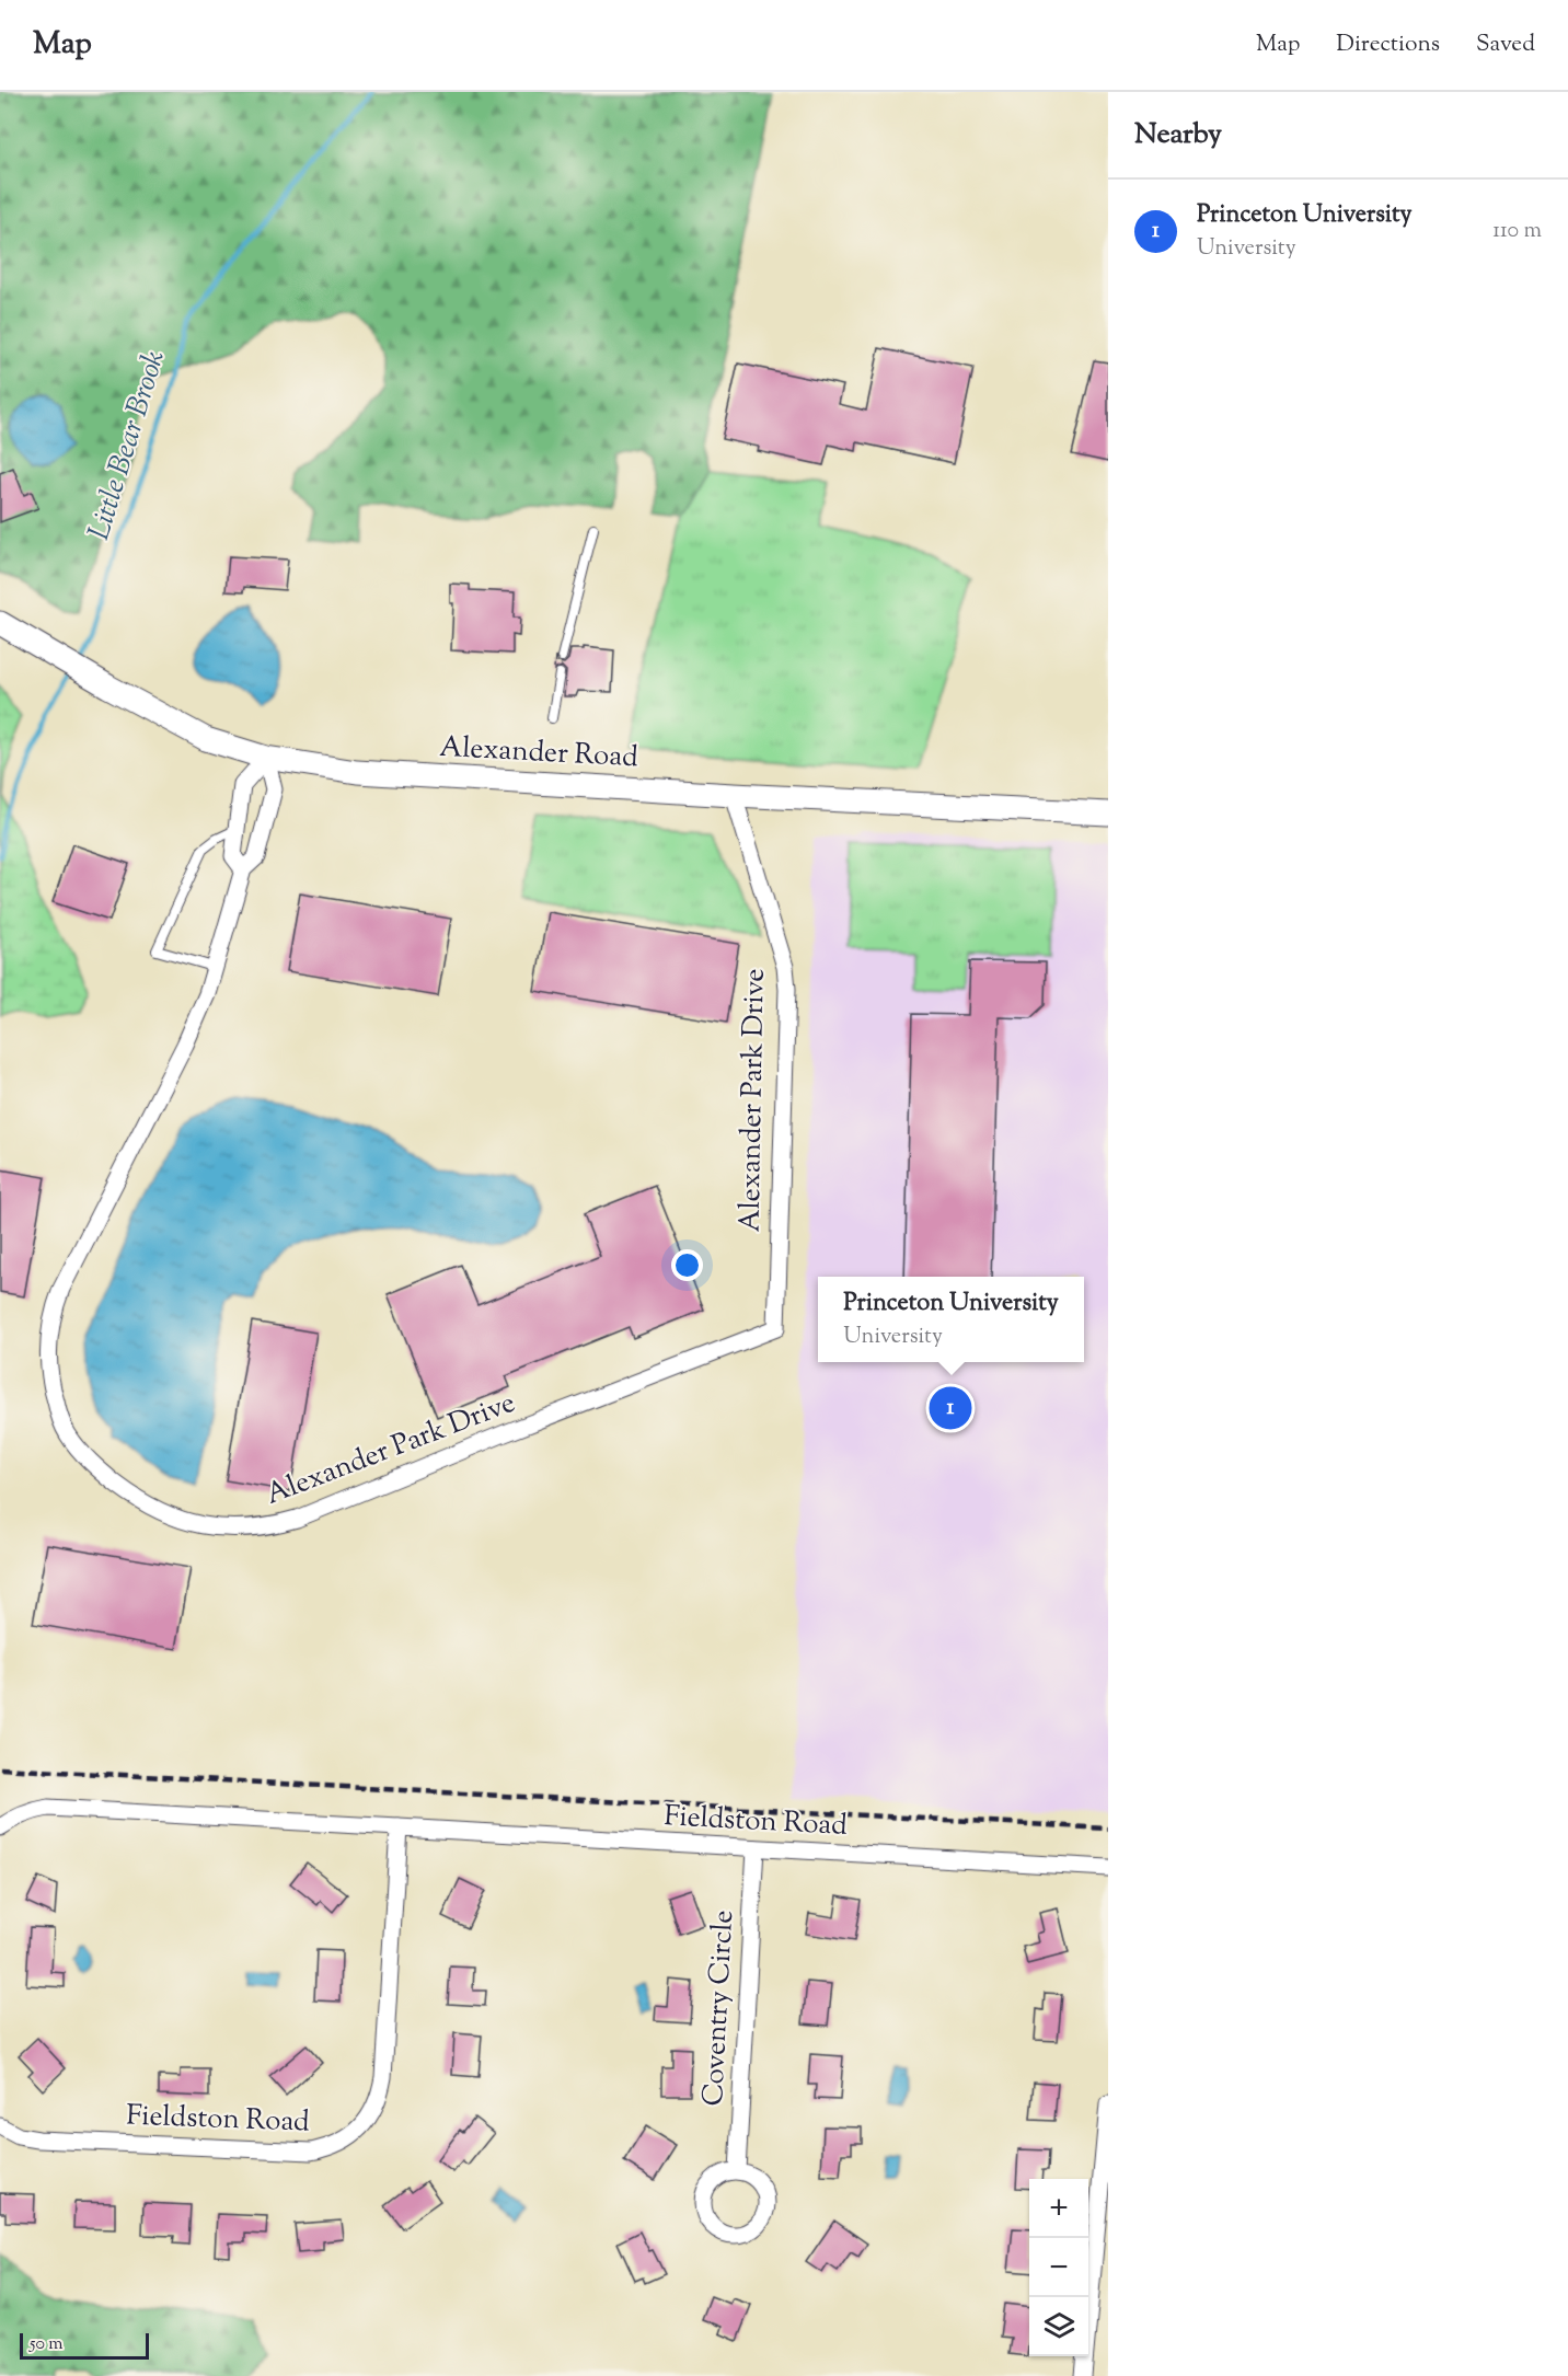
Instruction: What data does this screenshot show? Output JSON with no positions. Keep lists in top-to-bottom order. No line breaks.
{"streets":{"street":["Alexander Road","Alexander Park Drive","Fieldston Road","Coventry Circle"]},"crossings":[["Alexander Road","Alexander Park Drive"],["Fieldston Road","Coventry Circle"]],"water":["Little Bear Brook"],"scale_bar":"50 m","page":{"header":"Map","nav":["Map","Directions","Saved"],"heading":"Nearby","list":[{"mark":"1","name":"Princeton University","note":"University","value":"110 m"}],"popup":["Princeton University","University"],"pins":"1","map_buttons":["+","−"],"scale":"50 m"}}
